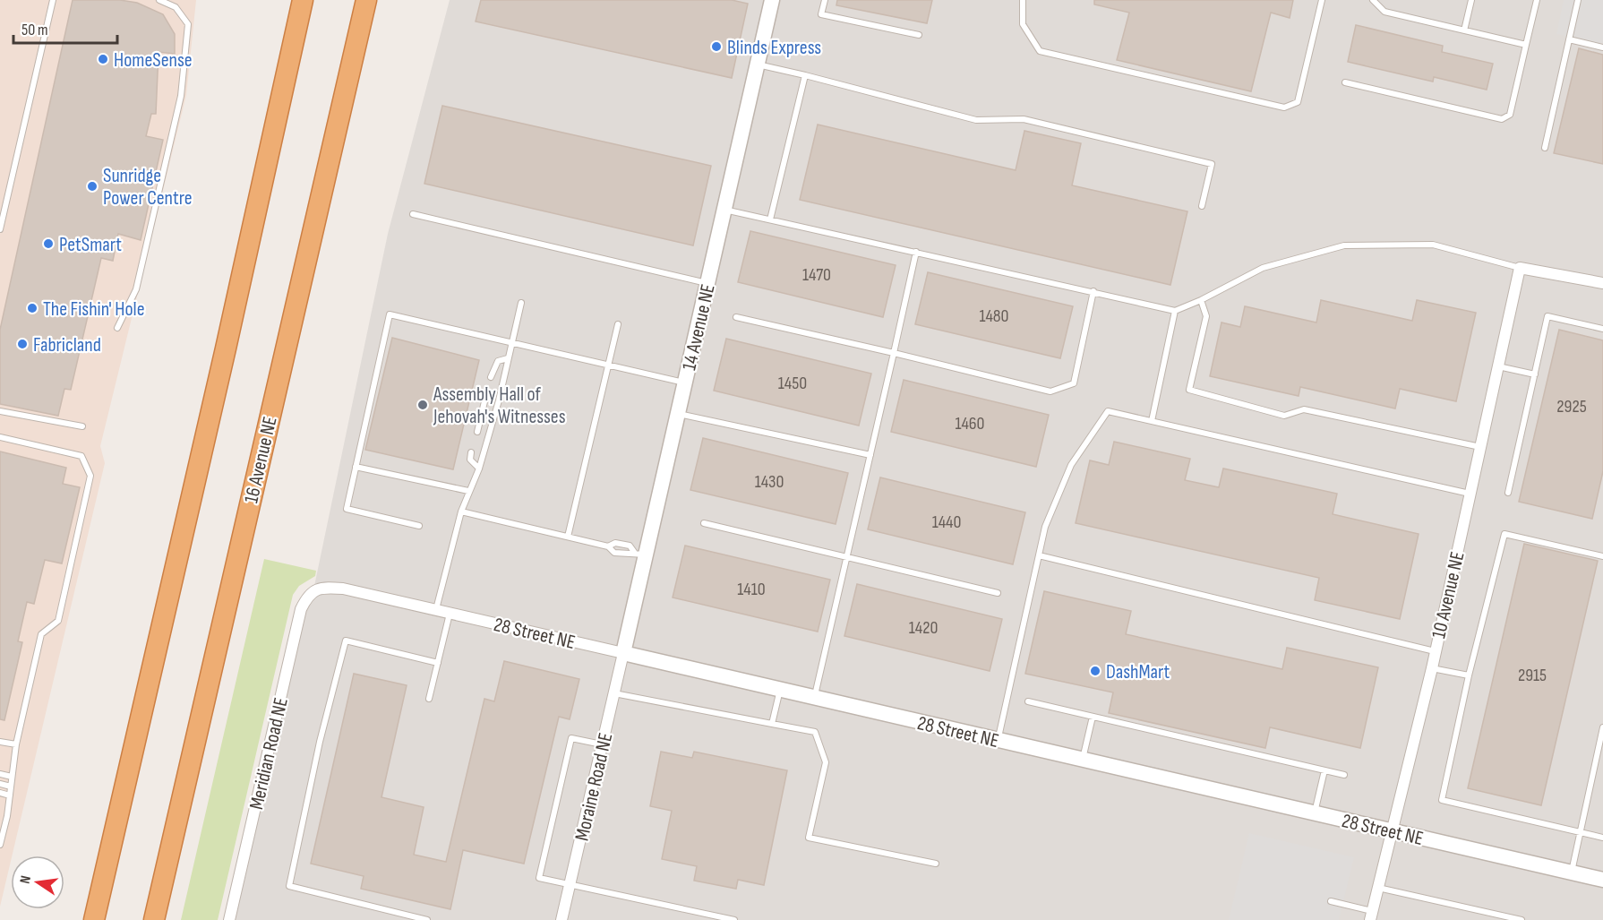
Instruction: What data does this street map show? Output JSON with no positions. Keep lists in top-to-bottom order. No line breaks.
{"streets":{"highway":["16 Avenue NE"],"street":["14 Avenue NE","10 Avenue NE","28 Street NE","Meridian Road NE","Moraine Road NE"]},"crossings":[["14 Avenue NE","28 Street NE"],["14 Avenue NE","Moraine Road NE"],["10 Avenue NE","28 Street NE"],["28 Street NE","Meridian Road NE"],["28 Street NE","Moraine Road NE"]],"places":["Blinds Express","HomeSense","Sunridge Power Centre","PetSmart","The Fishin' Hole","Fabricland","Assembly Hall of Jehovah's Witnesses","DashMart"],"house_numbers":["1470","1480","1450","2925","1460","1430","1440","1410","1420","2915"],"scale_bar":"50 m","north":"left"}
